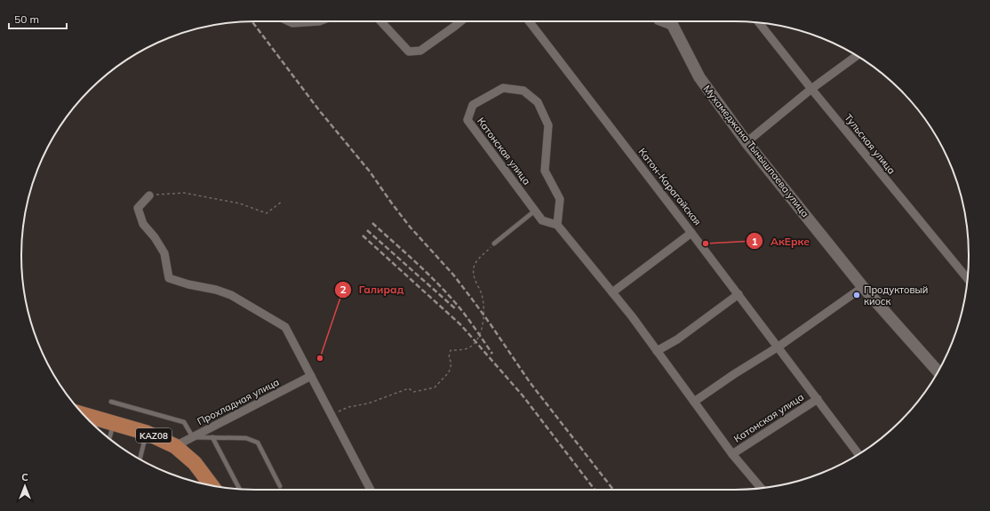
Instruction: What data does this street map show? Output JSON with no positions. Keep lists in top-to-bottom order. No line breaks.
{"streets":{"highway":["KAZ08"],"street":["Тульская улица","Катонская улица","Мухамеджана Тынышпаева улица","Катон-Карагайская","Прохладная улица"]},"crossings":[["Катонская улица","Катон-Карагайская"],["Прохладная улица","KAZ08"]],"places":["АкЕрке","Продуктовый киоск","Галирад"],"scale_bar":"50 m","north":"top"}
